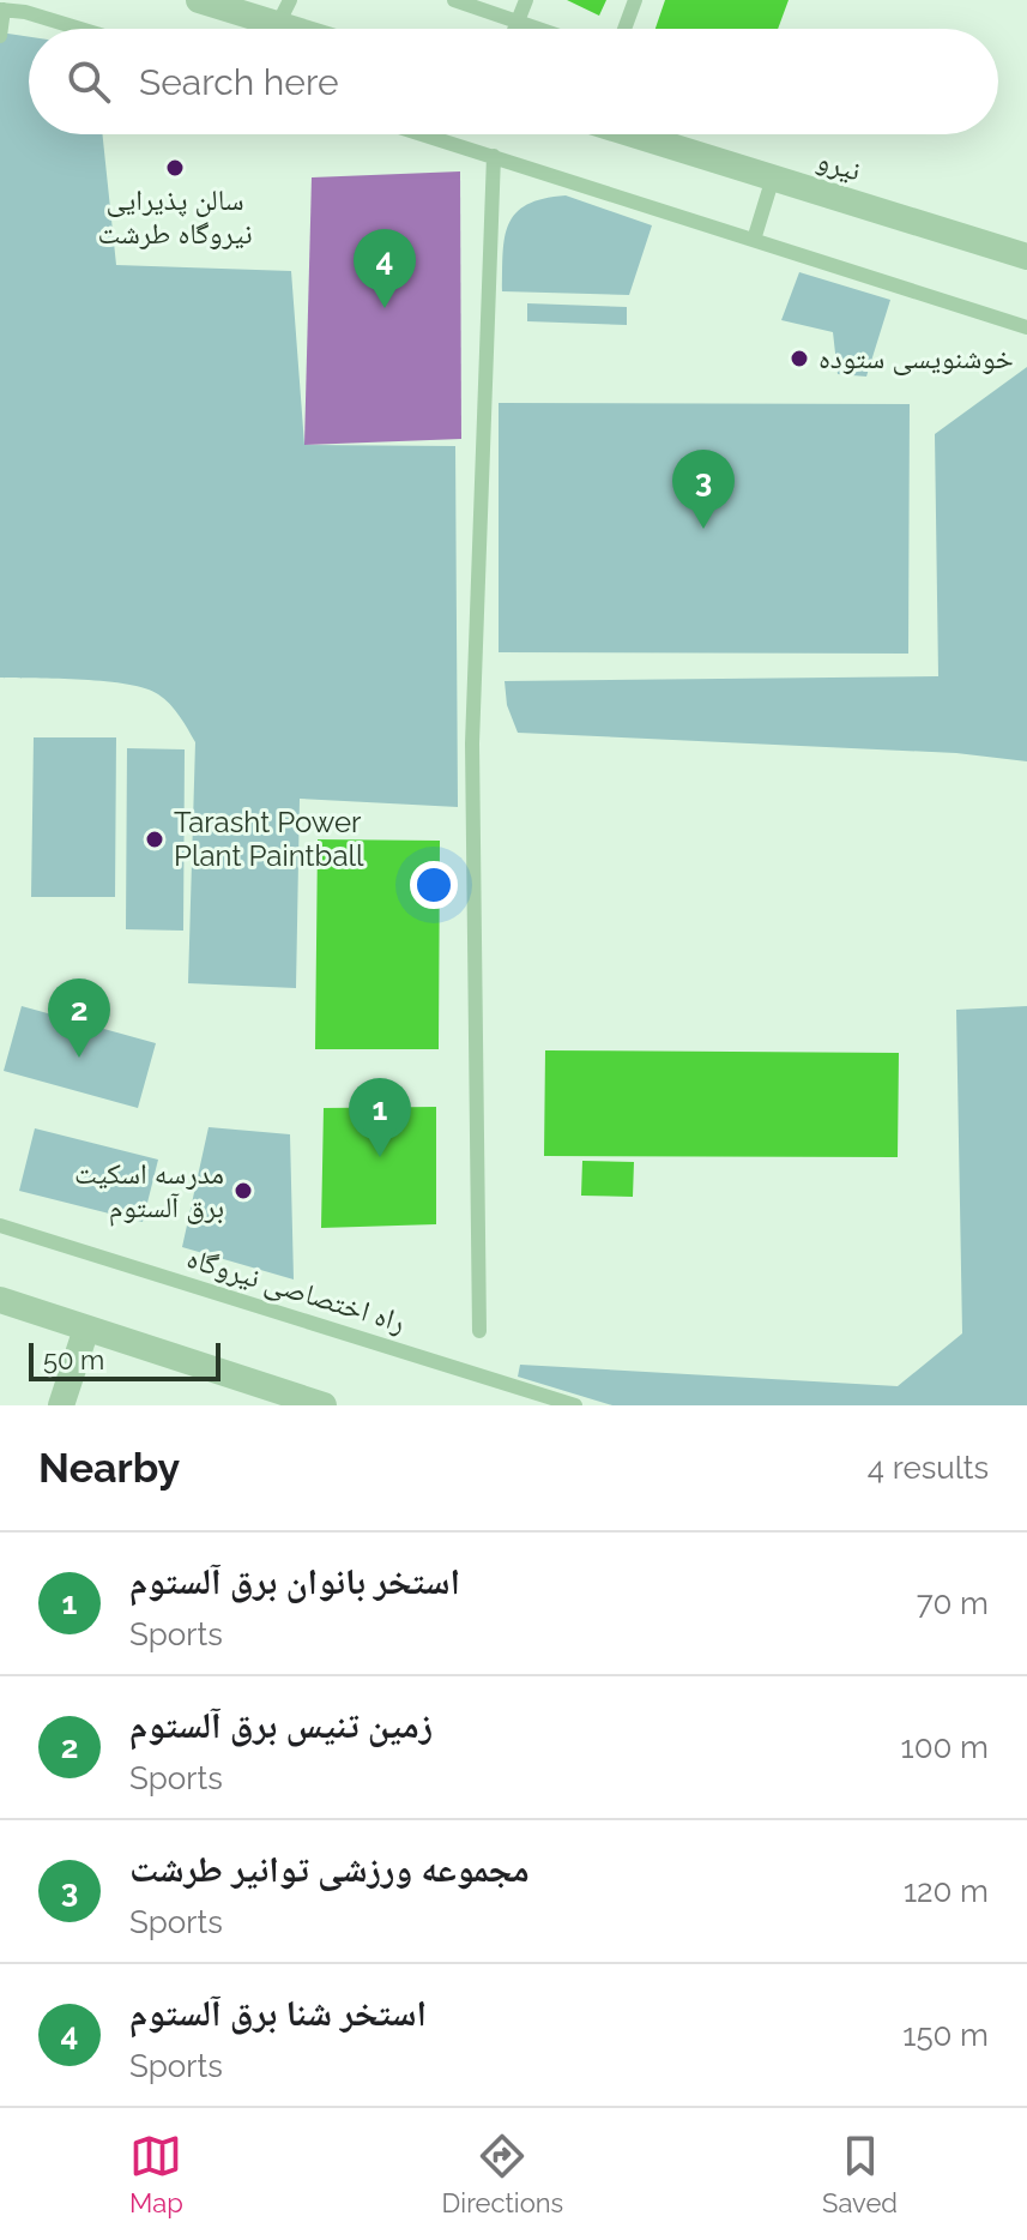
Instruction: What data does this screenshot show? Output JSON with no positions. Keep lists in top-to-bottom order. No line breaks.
{"streets":{"street":["نیرو"],"lane":["راه اختصاصی نیروگاه"]},"places":["سالن پذیرایی نیروگاه طرشت","خوشنویسی ستوده","Tarasht Power Plant Paintball","مدرسه اسکیت برق آلستوم"],"scale_bar":"50 m","page":{"search":"Search here","pins":["4","3","2","1"],"scale":"50 m","heading":["Nearby","4 results"],"list":[{"mark":"1","name":"استخر بانوان برق آلستوم","note":"Sports","value":"70 m"},{"mark":"2","name":"زمین تنیس برق آلستوم","note":"Sports","value":"100 m"},{"mark":"3","name":"مجموعه ورزشی توانیر طرشت","note":"Sports","value":"120 m"},{"mark":"4","name":"استخر شنا برق آلستوم","note":"Sports","value":"150 m"}],"nav":["Map","Directions","Saved"]}}
